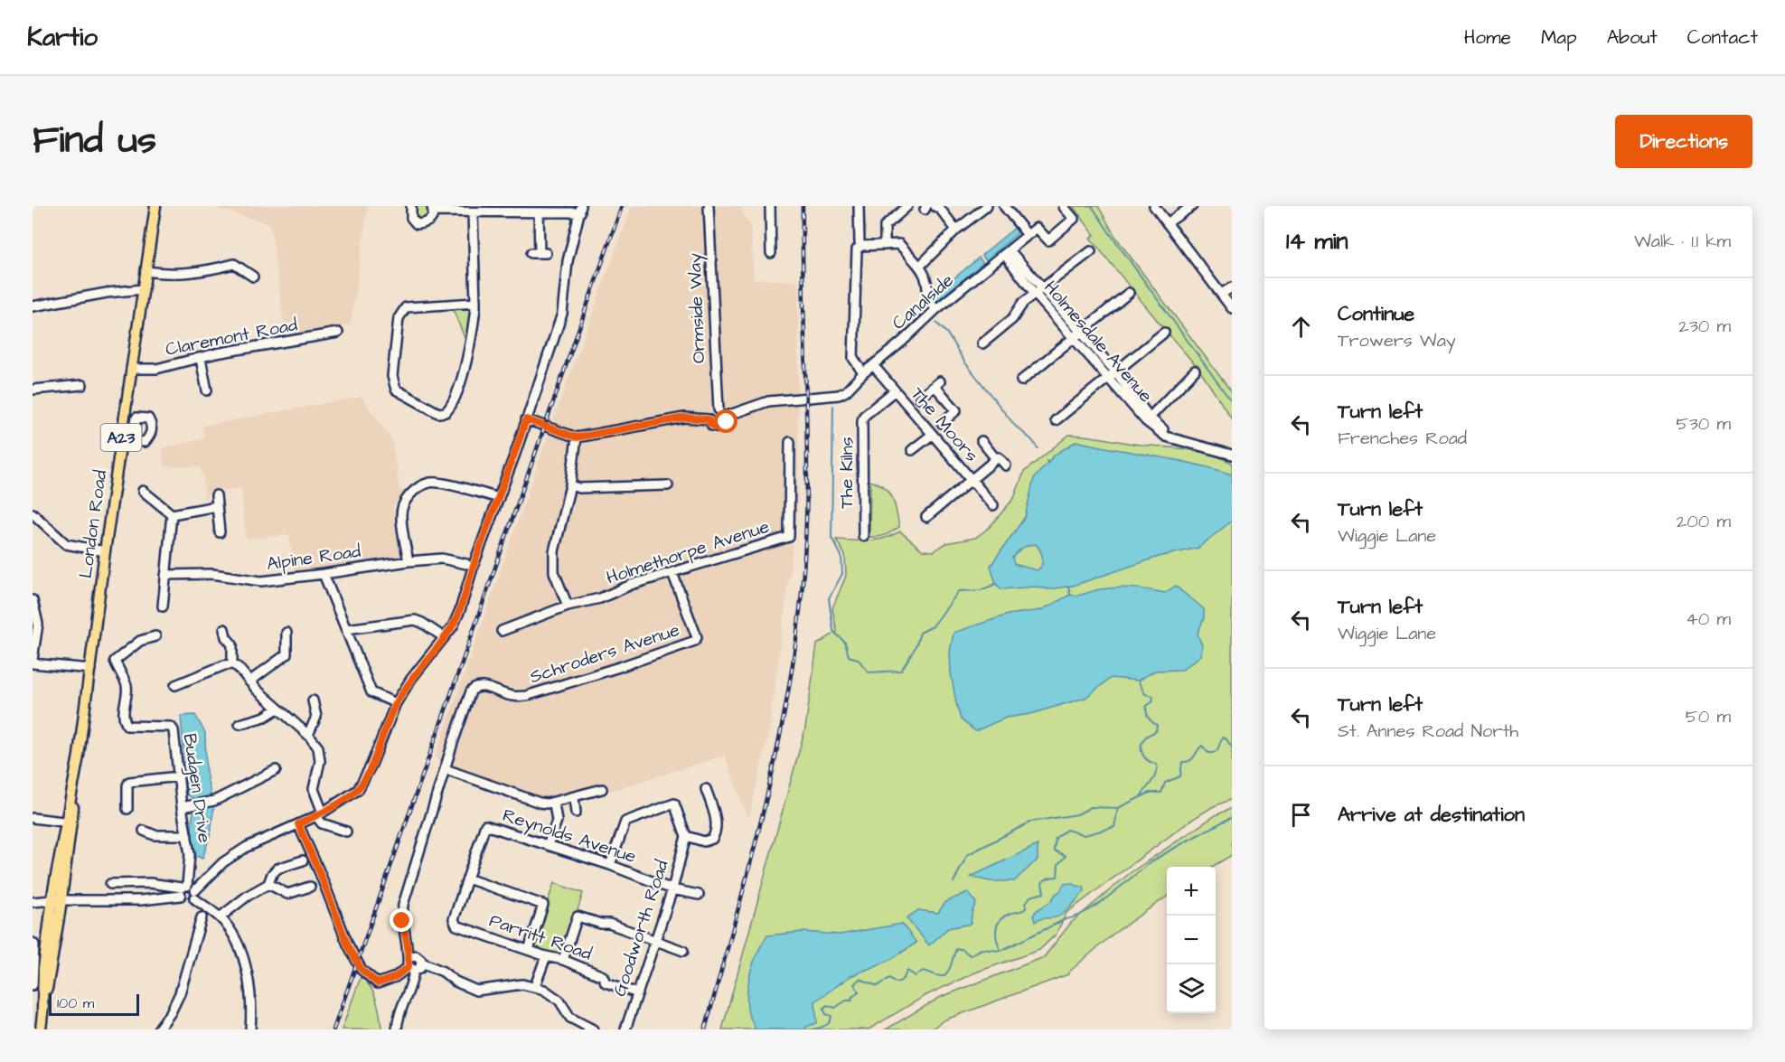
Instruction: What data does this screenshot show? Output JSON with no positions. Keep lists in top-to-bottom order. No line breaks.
{"streets":{"main road":["A23","London Road"],"street":["Canalside","Ormside Way","Claremont Road","Holmesdale Avenue","The Moors","The Kilns","Holmethorpe Avenue","Alpine Road","Schroders Avenue","Budgen Drive","Reynolds Avenue","Goodworth Road","Parritt Road"]},"crossings":[["Canalside","Ormside Way"],["Canalside","Holmesdale Avenue"],["Canalside","The Moors"],["Claremont Road","London Road"],["The Moors","The Kilns"],["Holmethorpe Avenue","Schroders Avenue"],["Reynolds Avenue","Goodworth Road"],["Reynolds Avenue","Parritt Road"],["Goodworth Road","Parritt Road"]],"scale_bar":"100 m","page":{"header":"Kartio","nav":["Home","Map","About","Contact"],"title":"Find us","buttons":"Directions","heading":["14 min","Walk · 1.1 km"],"list":[["Continue","Trowers Way","230 m"],["Turn left","Frenches Road","530 m"],["Turn left","Wiggie Lane","200 m"],["Turn left","Wiggie Lane","40 m"],["Turn left","St. Annes Road North","50 m"],"Arrive at destination"],"map_buttons":["+","−"],"scale":"100 m"}}
